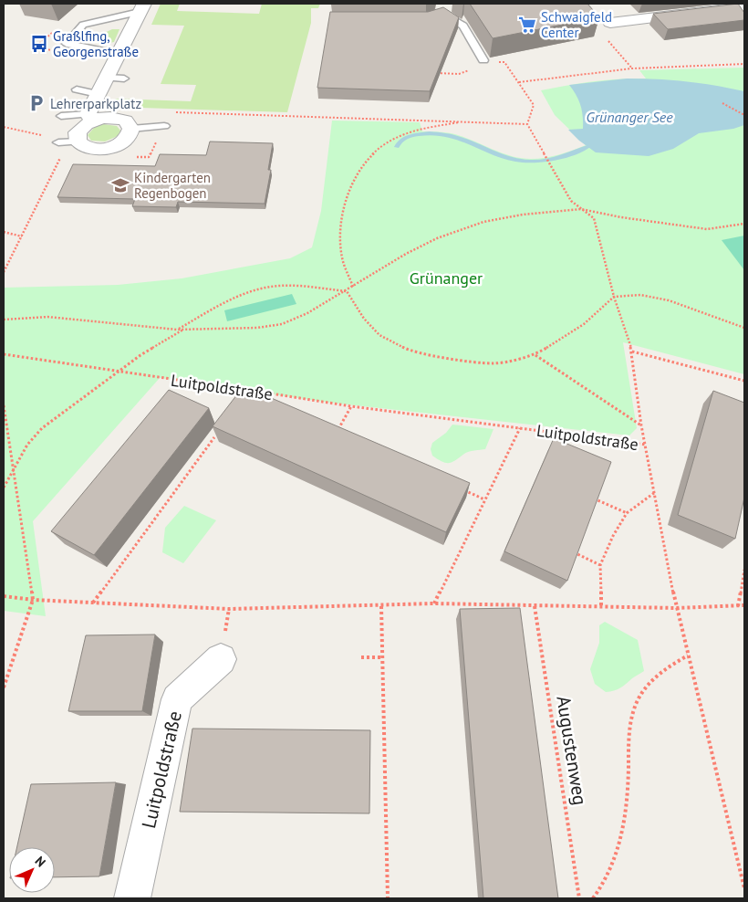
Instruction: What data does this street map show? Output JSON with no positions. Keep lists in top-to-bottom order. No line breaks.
{"streets":{"street":["Luitpoldstraße"],"path":["Augustenweg"]},"water":["Grünanger See"],"parks":["Grünanger"],"places":{"supermarket":["Schwaigfeld Center"],"bus stop":["Graßlfing, Georgenstraße"],"parking":["Lehrerparkplatz"],"school or university":["Kindergarten Regenbogen"]},"north":"top right"}
